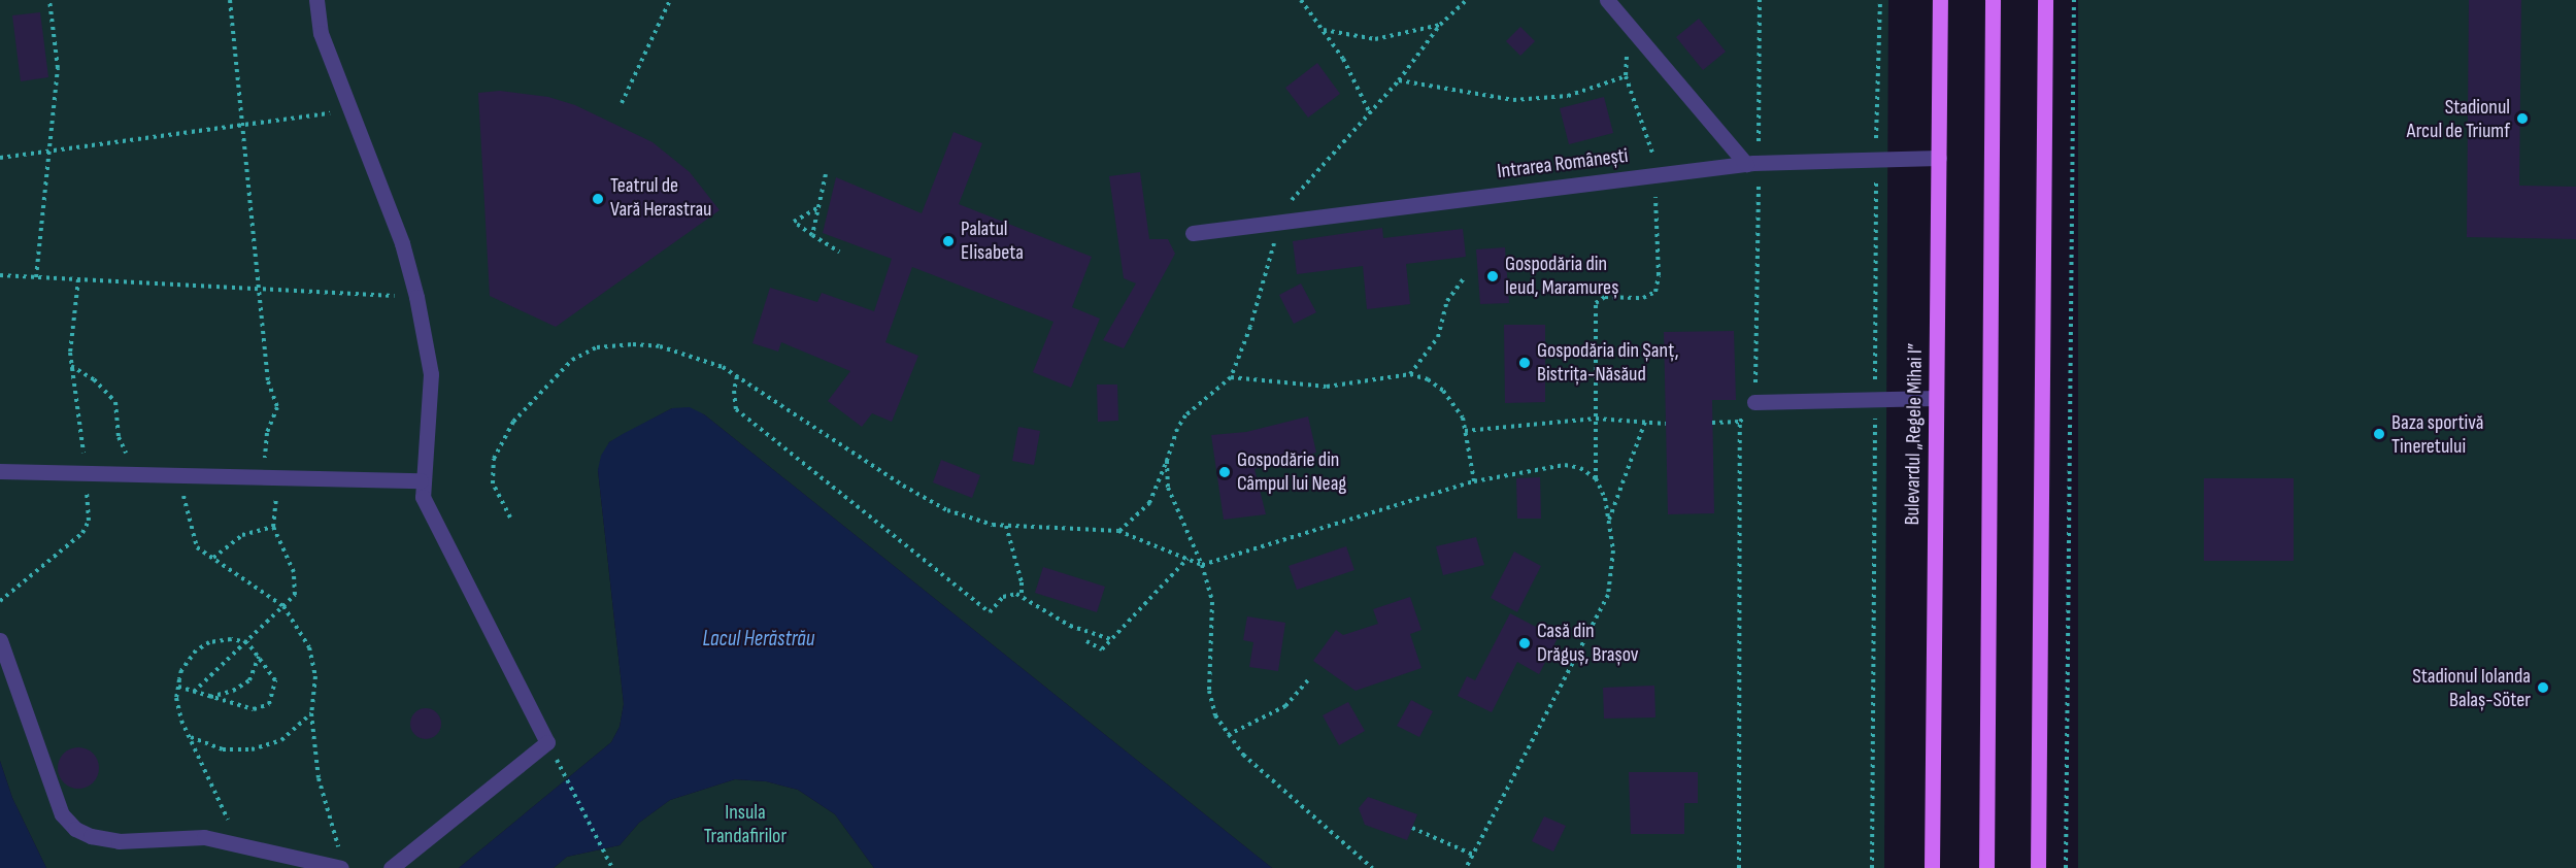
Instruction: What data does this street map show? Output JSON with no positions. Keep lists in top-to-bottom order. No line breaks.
{"streets":{"main road":["Bulevardul „Regele Mihai I”"],"street":["Intrarea Românești"]},"crossings":[["Intrarea Românești","Bulevardul „Regele Mihai I”"]],"water":["Lacul Herăstrău"],"parks":["Insula Trandafirilor"],"places":["Stadionul Arcul de Triumf","Teatrul de Vară Herastrau","Palatul Elisabeta","Gospodăria din Ieud, Maramureș","Gospodăria din Șanț, Bistrița-Năsăud","Baza sportivă Tineretului","Gospodărie din Câmpul lui Neag","Casă din Drăguș, Brașov","Stadionul Iolanda Balaș-Söter"]}
